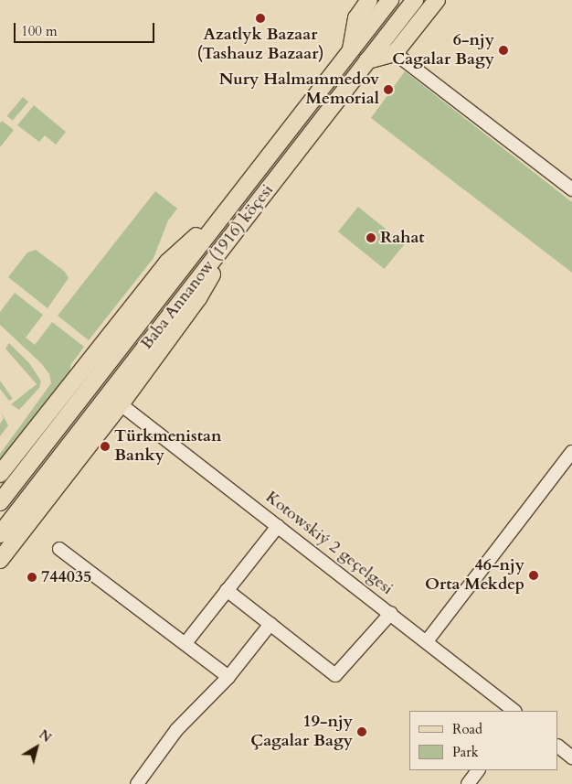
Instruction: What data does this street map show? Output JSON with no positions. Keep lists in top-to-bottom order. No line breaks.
{"streets":{"main road":["Baba Annanow (1916) köçesi"],"street":["Kotowskiý 2 geçelgesi"]},"places":["Azatlyk Bazaar (Tashauz Bazaar)","6-njy Cagalar Bagy","Nury Halmammedov Memorial","Rahat","Türkmenistan Banky","46-njy Orta Mekdep","744035","19-njy Çagalar Bagy"],"legend":["Road","Park"],"scale_bar":"100 m","north":"top right"}
